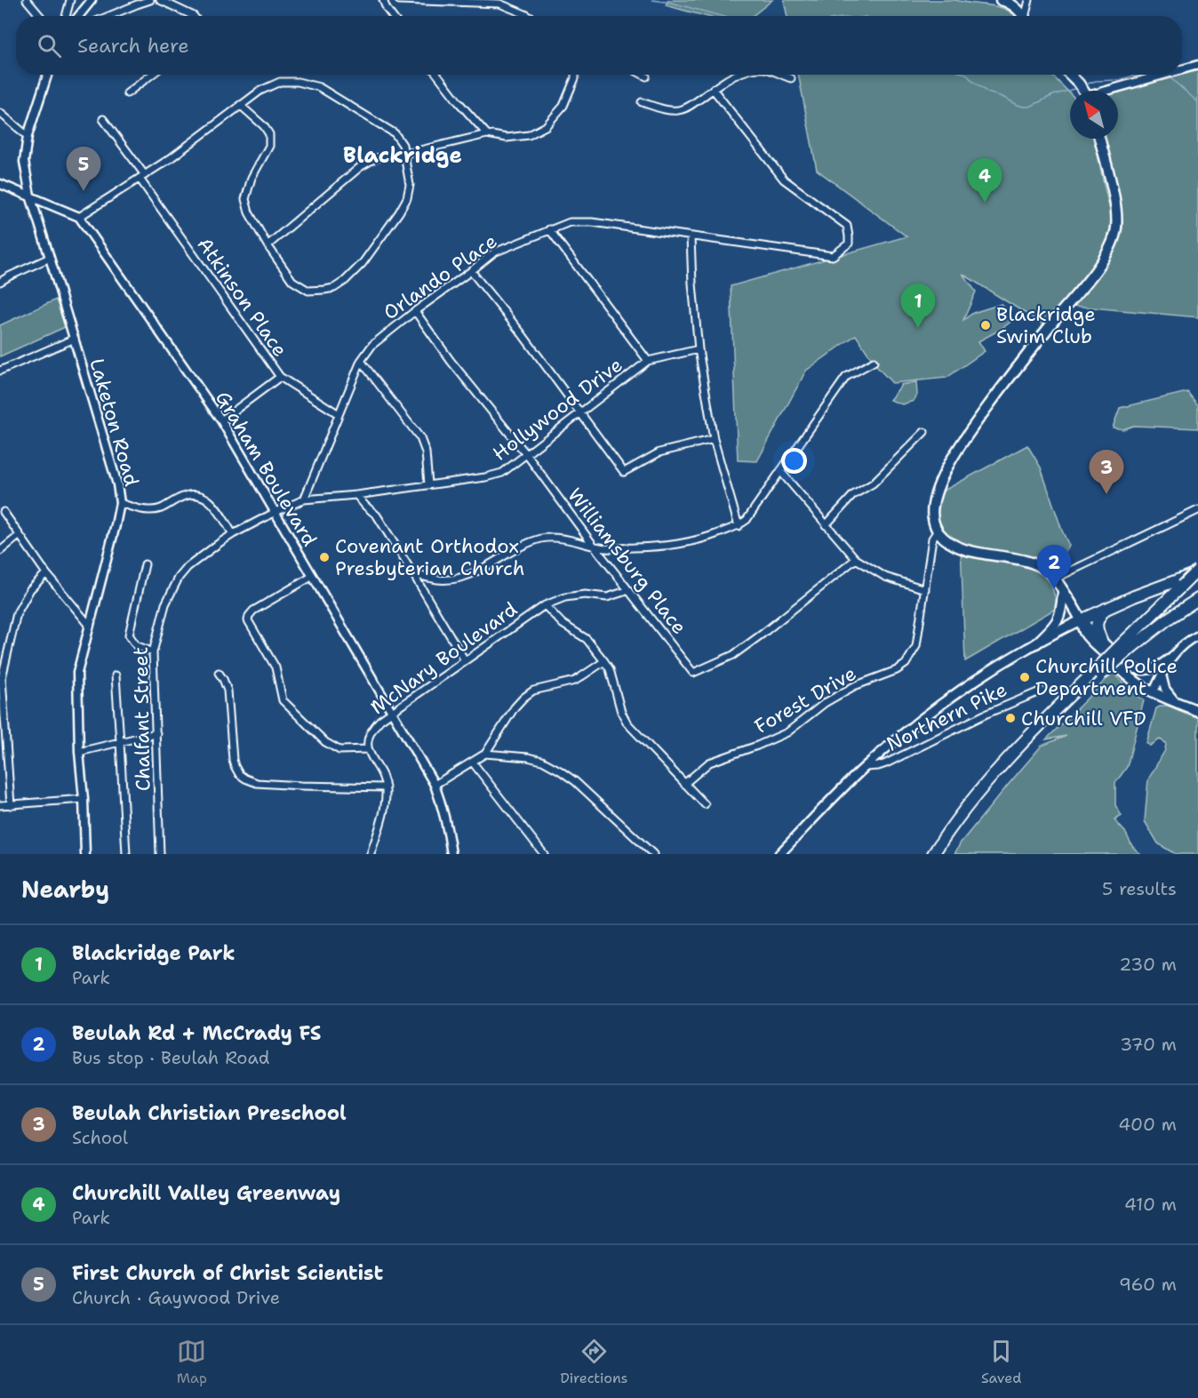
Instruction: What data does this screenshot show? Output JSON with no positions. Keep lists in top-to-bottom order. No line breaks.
{"streets":{"street":["Orlando Place","Atkinson Place","Hollywood Drive","Laketon Road","Graham Boulevard","Williamsburg Place","McNary Boulevard","Forest Drive","Northern Pike","Chalfant Street"]},"crossings":[["Orlando Place","Atkinson Place"],["Orlando Place","Hollywood Drive"],["Orlando Place","Williamsburg Place"],["Hollywood Drive","Graham Boulevard"],["Hollywood Drive","Williamsburg Place"],["Hollywood Drive","Chalfant Street"],["Graham Boulevard","McNary Boulevard"],["Graham Boulevard","Chalfant Street"],["Williamsburg Place","McNary Boulevard"]],"districts":["Blackridge"],"places":["Blackridge Swim Club","Covenant Orthodox Presbyterian Church","Churchill Police Department","Churchill VFD"],"north":"top left","page":{"search":"Search here","pins":["5","4","1","3","2"],"heading":["Nearby","5 results"],"list":[{"mark":"1","name":"Blackridge Park","note":"Park","value":"230 m"},{"mark":"2","name":"Beulah Rd + McCrady FS","note":"Bus stop · Beulah Road","value":"370 m"},{"mark":"3","name":"Beulah Christian Preschool","note":"School","value":"400 m"},{"mark":"4","name":"Churchill Valley Greenway","note":"Park","value":"410 m"},{"mark":"5","name":"First Church of Christ Scientist","note":"Church · Gaywood Drive","value":"960 m"}],"nav":["Map","Directions","Saved"]}}
